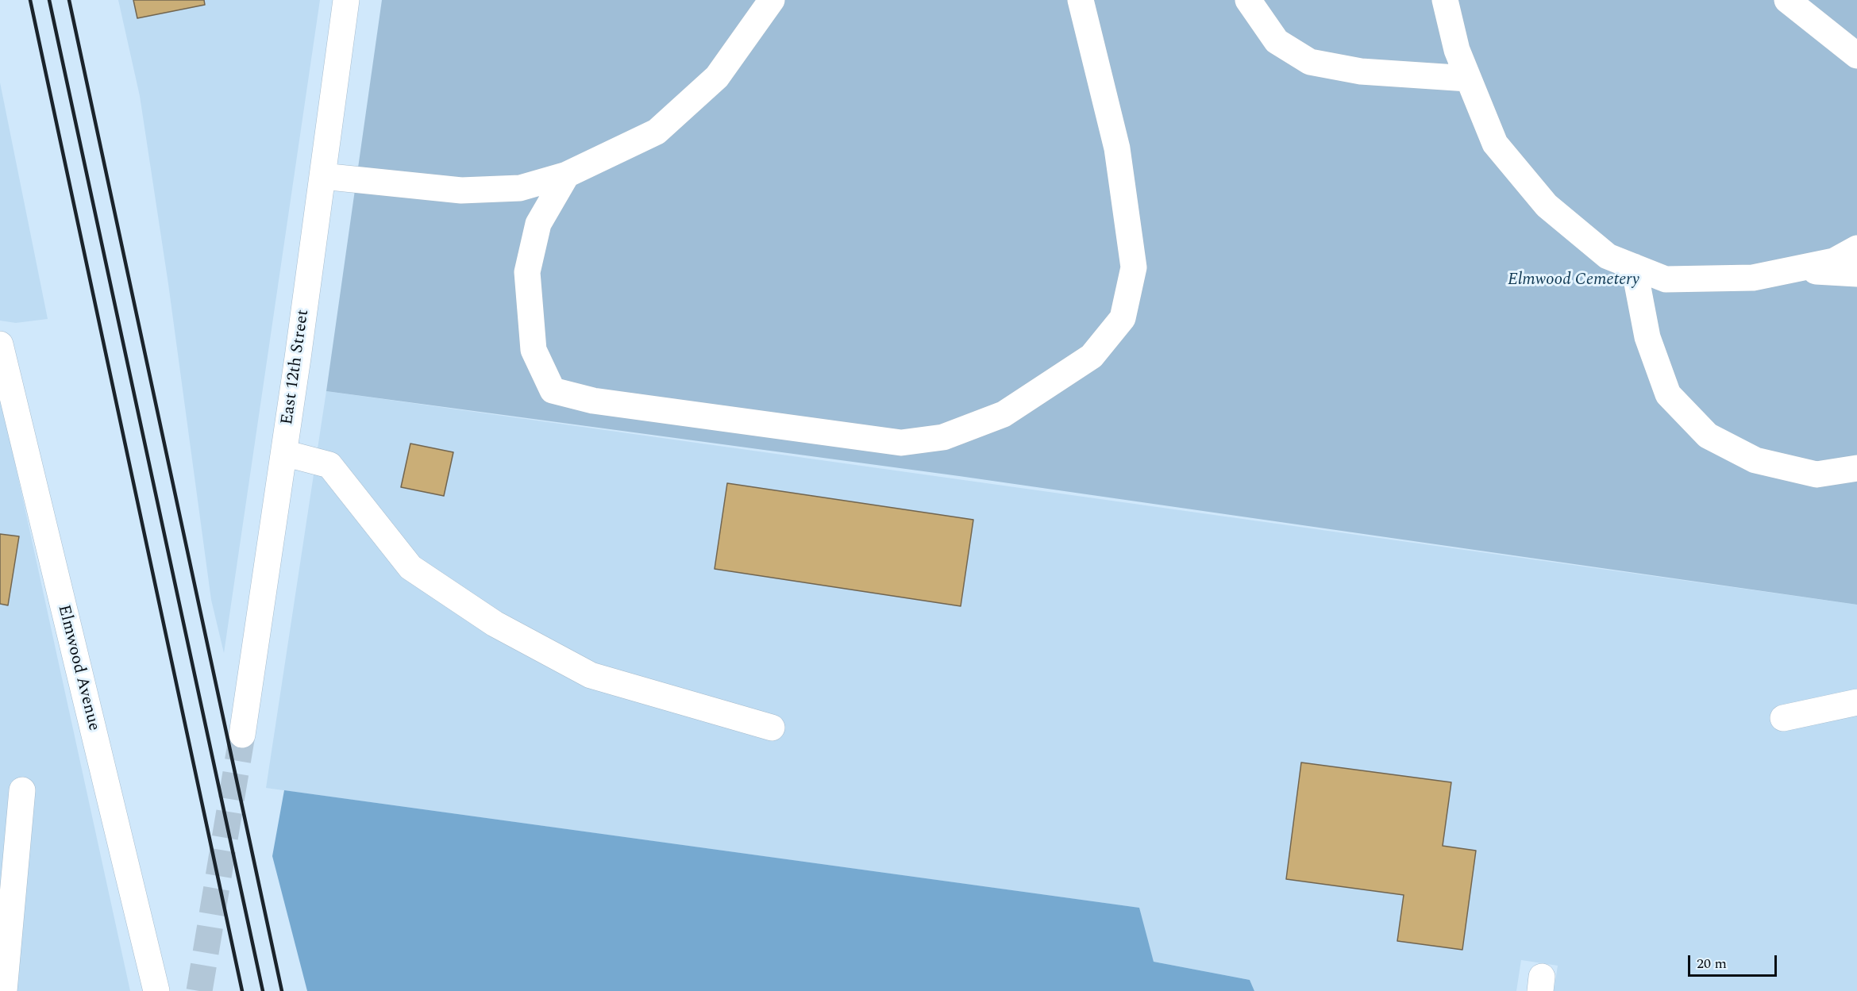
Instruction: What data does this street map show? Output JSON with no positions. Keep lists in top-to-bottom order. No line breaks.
{"streets":{"street":["East 12th Street","Elmwood Avenue"]},"parks":["Elmwood Cemetery"],"scale_bar":"20 m"}
